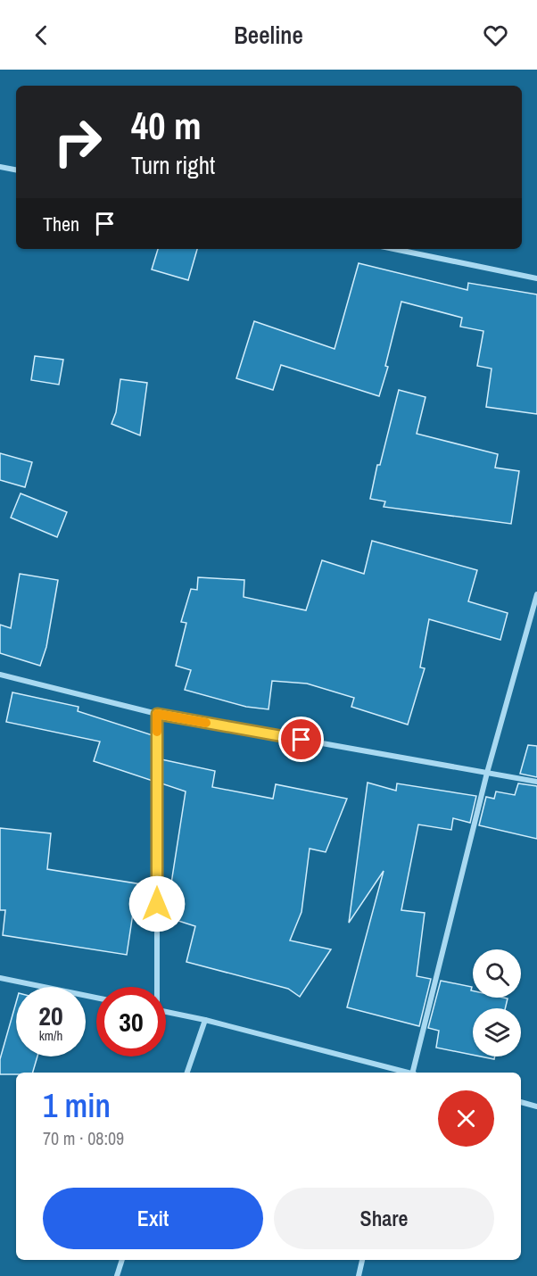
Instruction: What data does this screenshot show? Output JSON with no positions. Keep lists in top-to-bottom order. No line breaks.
{"page":{"header":"Beeline","turn":["40 m","Turn right"],"then":"Then","speed":"20 km/h","limit":"30","heading":["1 min","70 m · 08:09"],"buttons":["Exit","Share"]}}
